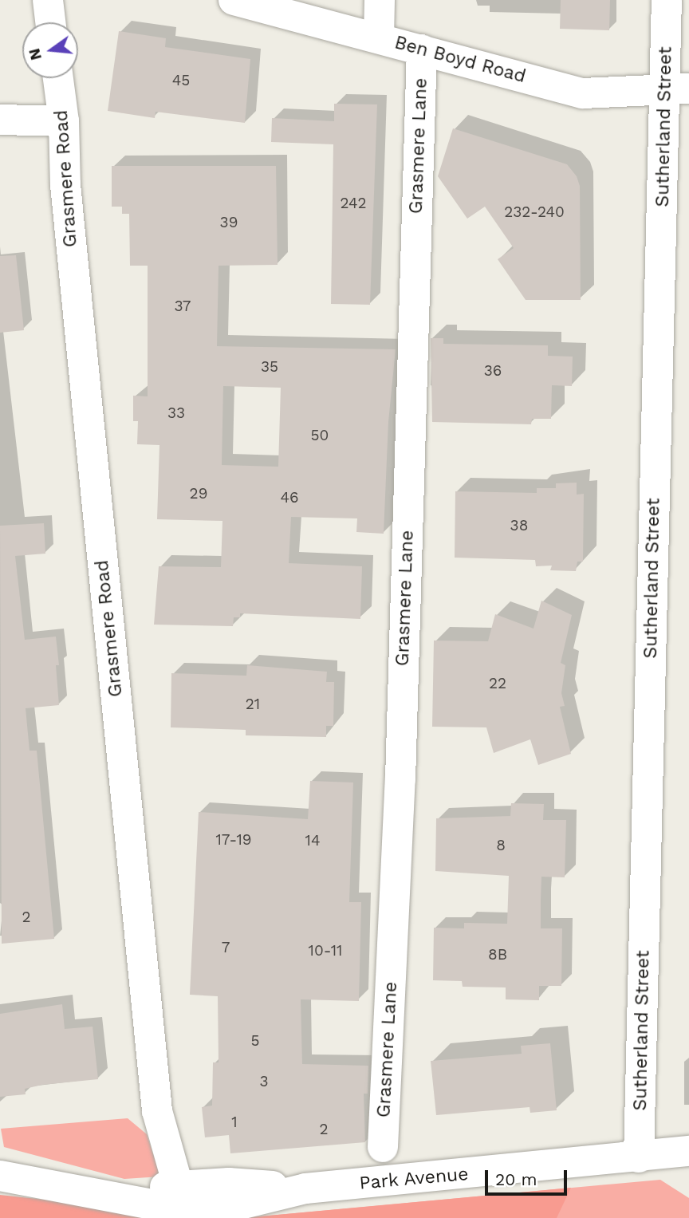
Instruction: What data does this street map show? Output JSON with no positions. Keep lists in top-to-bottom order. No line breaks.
{"streets":{"street":["Ben Boyd Road","Sutherland Street","Grasmere Lane","Grasmere Road","Park Avenue"]},"crossings":[["Ben Boyd Road","Sutherland Street"],["Ben Boyd Road","Grasmere Lane"],["Sutherland Street","Park Avenue"],["Grasmere Road","Park Avenue"]],"house_numbers":["45","242","232-240","39","37","35","36","33","50","29","46","38","22","21","17-19","14","8","2","7","10-11","8B","5","3","1","2"],"scale_bar":"20 m","north":"left"}
